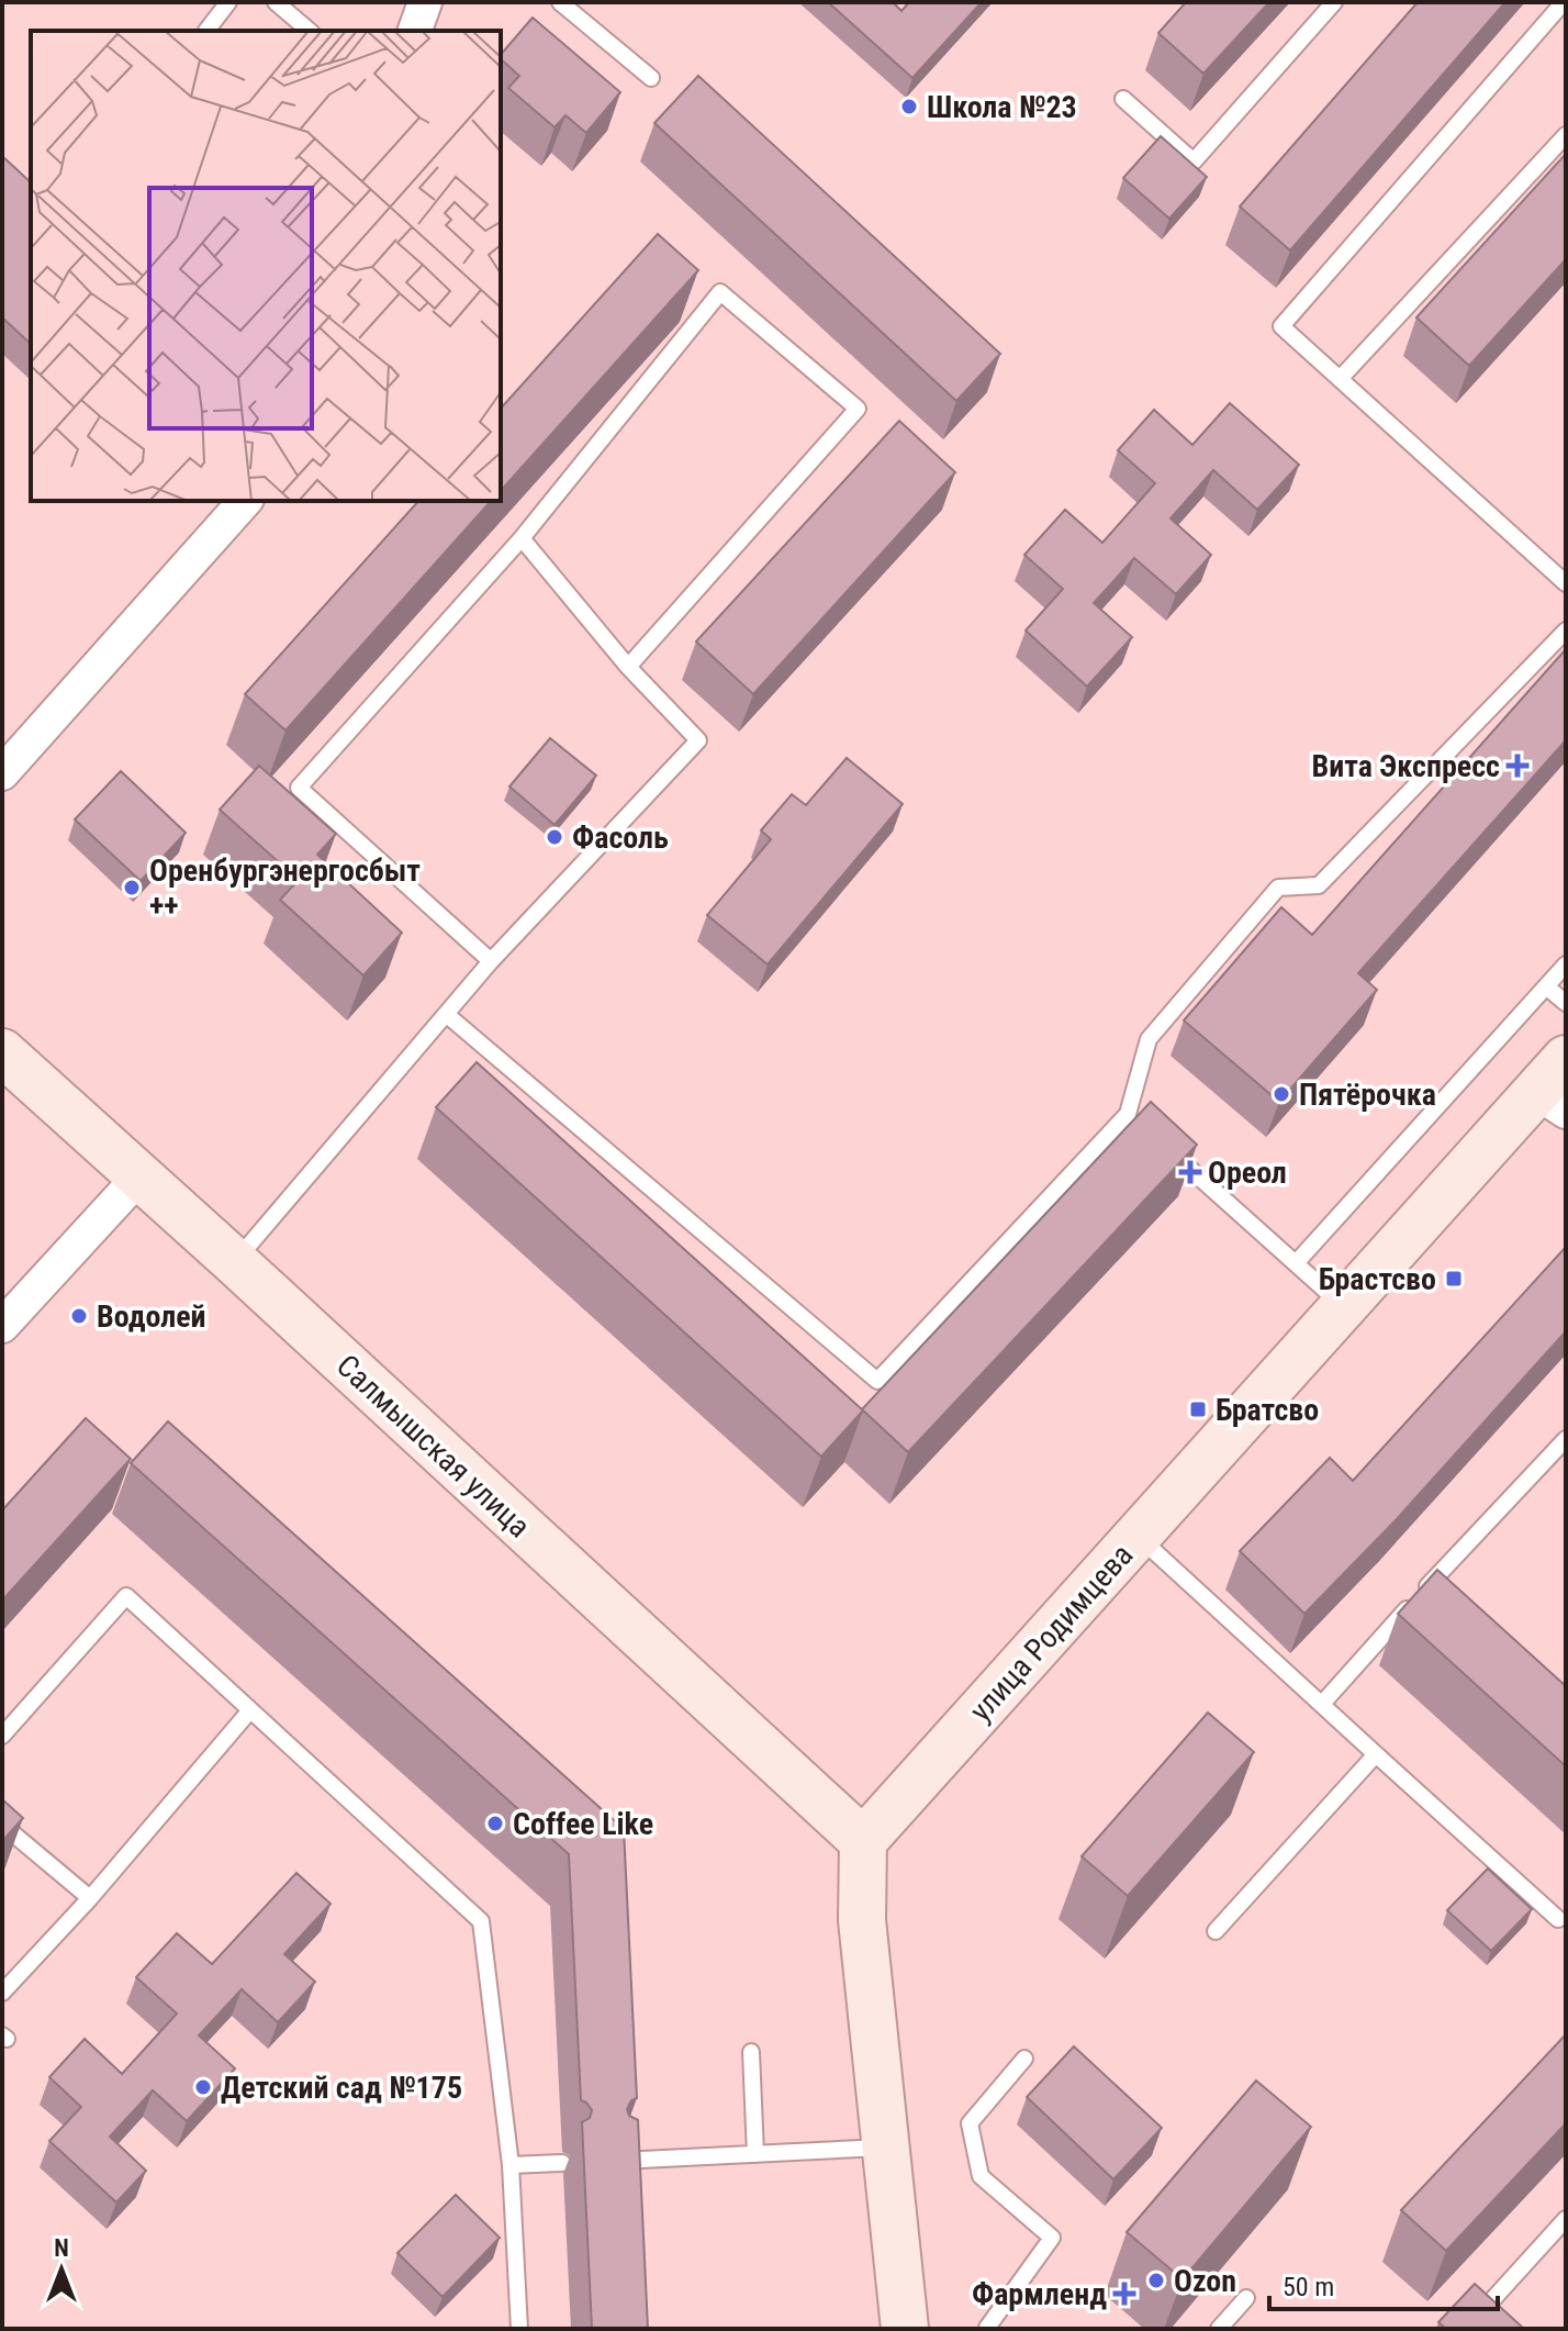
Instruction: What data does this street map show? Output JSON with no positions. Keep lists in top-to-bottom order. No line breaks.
{"streets":{"main road":["Салмышская улица","улица Родимцева"]},"crossings":[["Салмышская улица","улица Родимцева"]],"places":{"other":["Школа №23","Фасоль","Оренбургэнергосбыт ++","Пятёрочка","Водолей","Coffee Like","Детский сад №175","Ozon"],"health":["Вита Экспресс","Ореол","Фармленд"],"transit":["Брастсво","Братсво"]},"scale_bar":"50 m","north":"top"}
